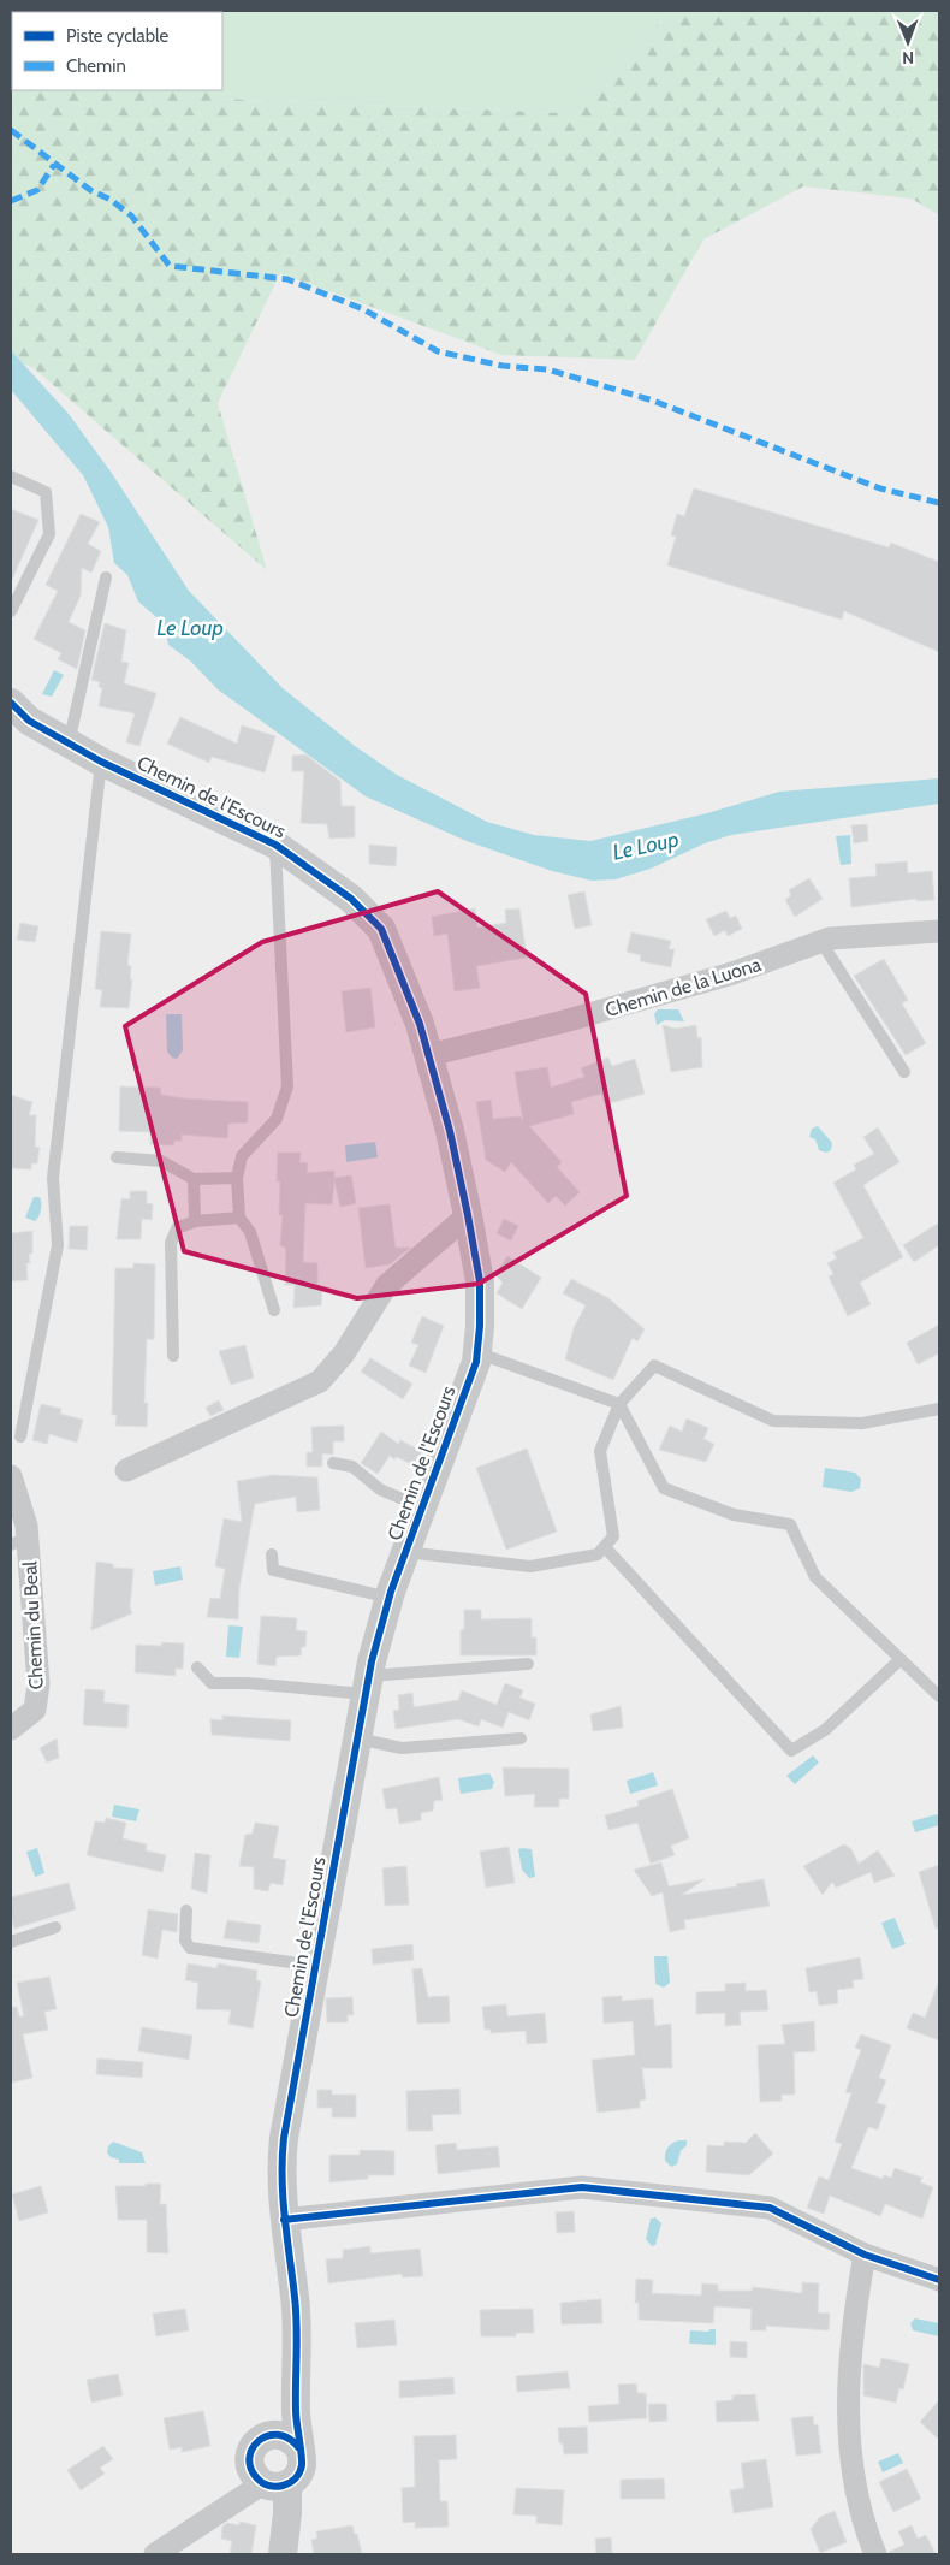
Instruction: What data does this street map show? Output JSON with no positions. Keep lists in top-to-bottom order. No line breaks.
{"streets":{"street":["Chemin de l'Escours","Chemin de la Luona","Chemin du Beal"]},"crossings":[["Chemin de l'Escours","Chemin de la Luona"]],"water":["Le Loup"],"legend":["Piste cyclable","Chemin"],"north":"bottom"}
